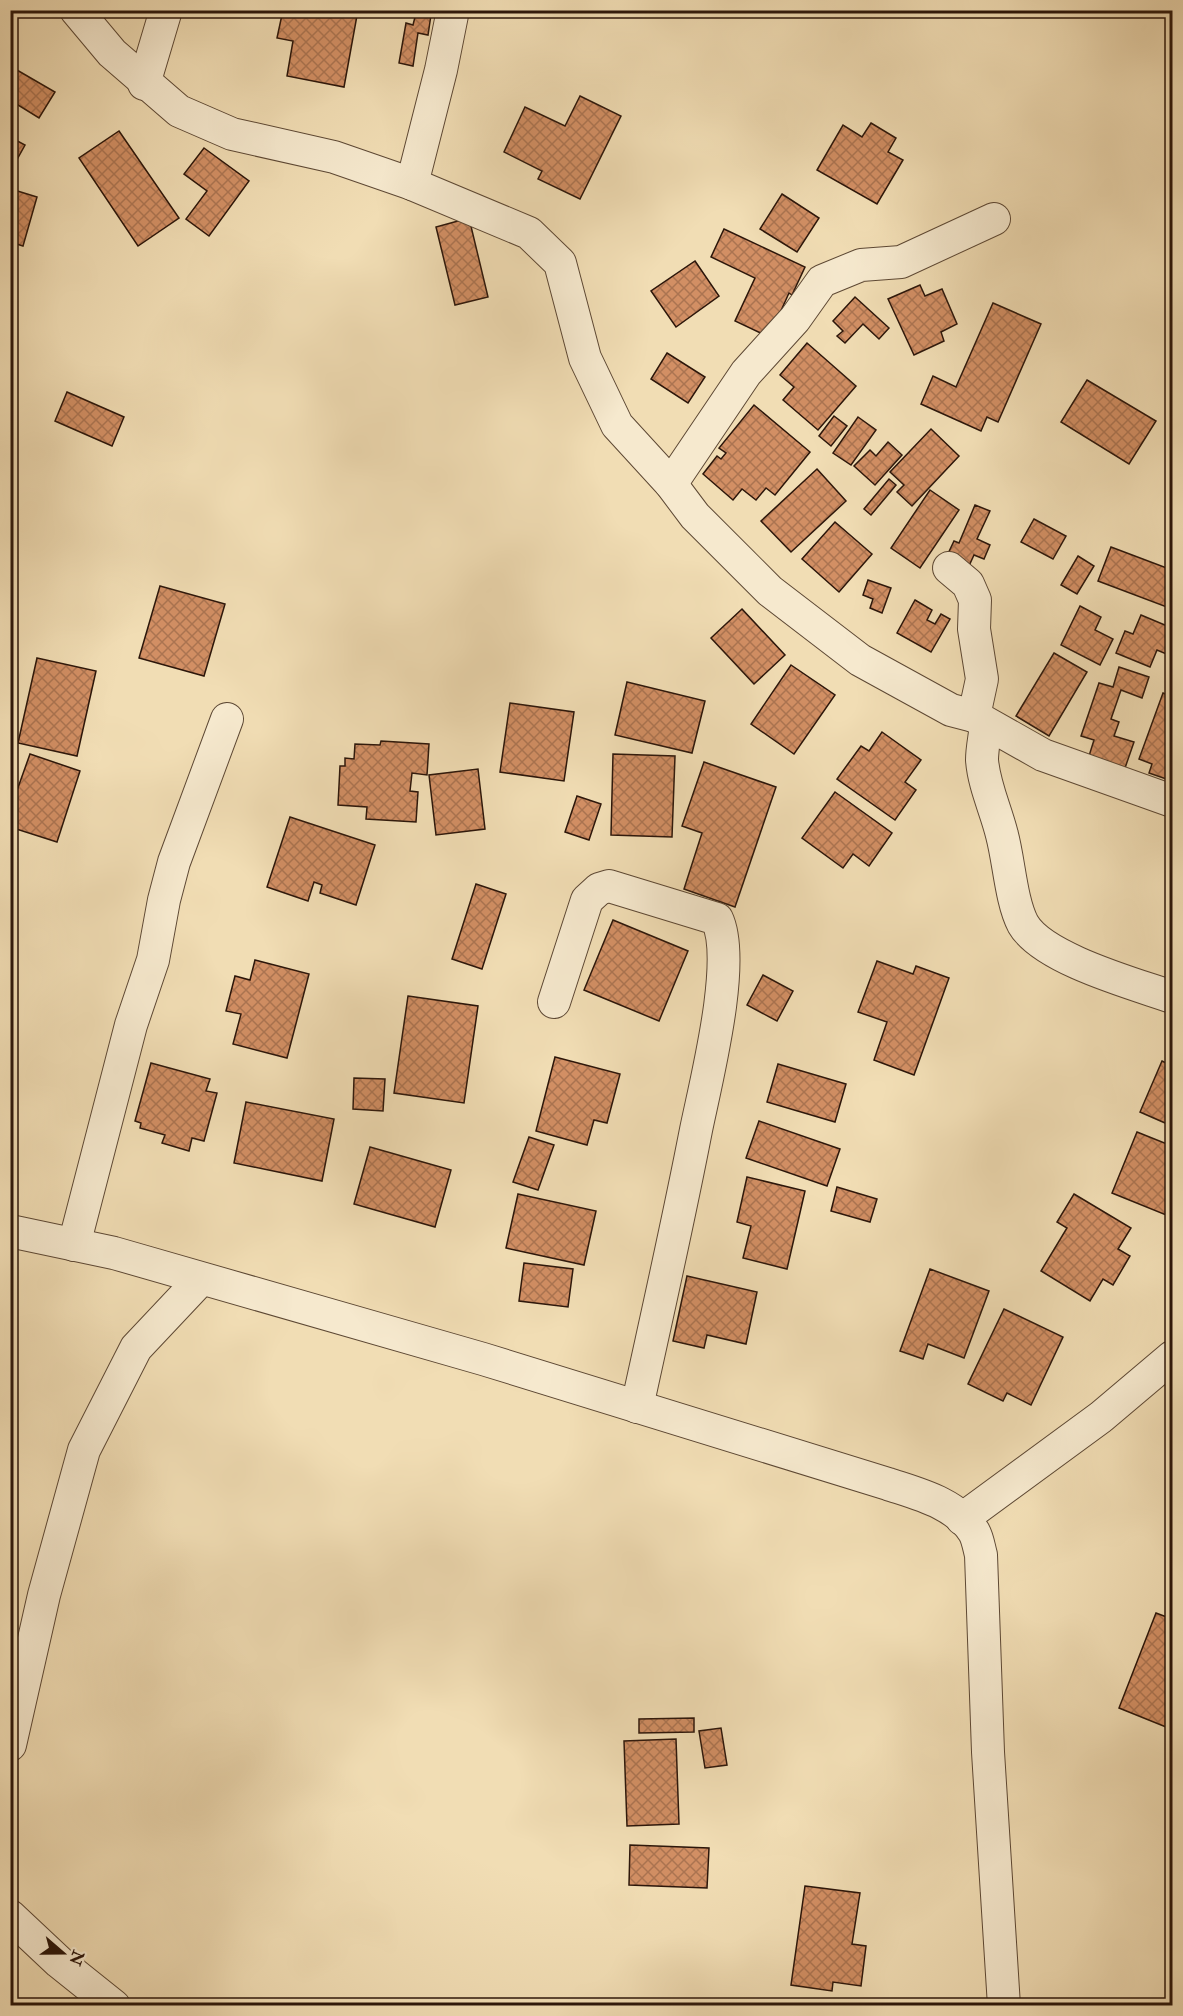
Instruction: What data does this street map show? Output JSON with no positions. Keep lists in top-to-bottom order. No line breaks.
{"north":"right"}
